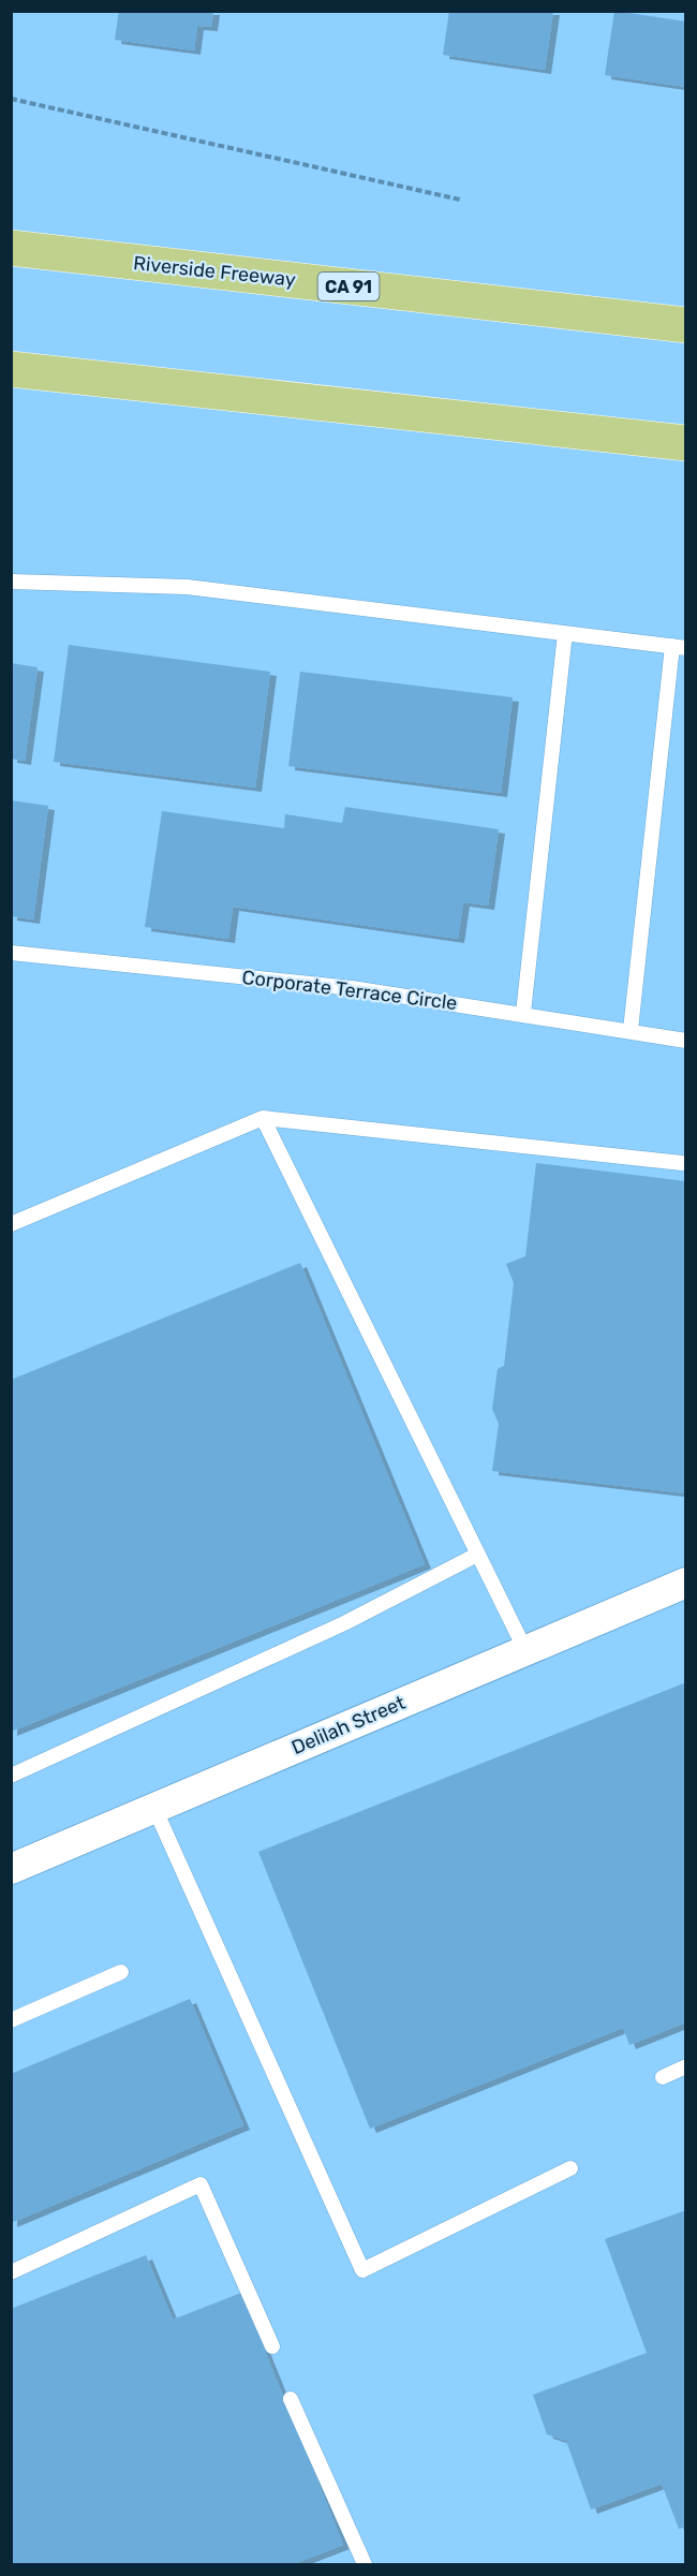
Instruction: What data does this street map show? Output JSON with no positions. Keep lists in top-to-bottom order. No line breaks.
{"streets":{"highway":["Riverside Freeway","CA 91"],"street":["Delilah Street"],"lane":["Corporate Terrace Circle"]}}
